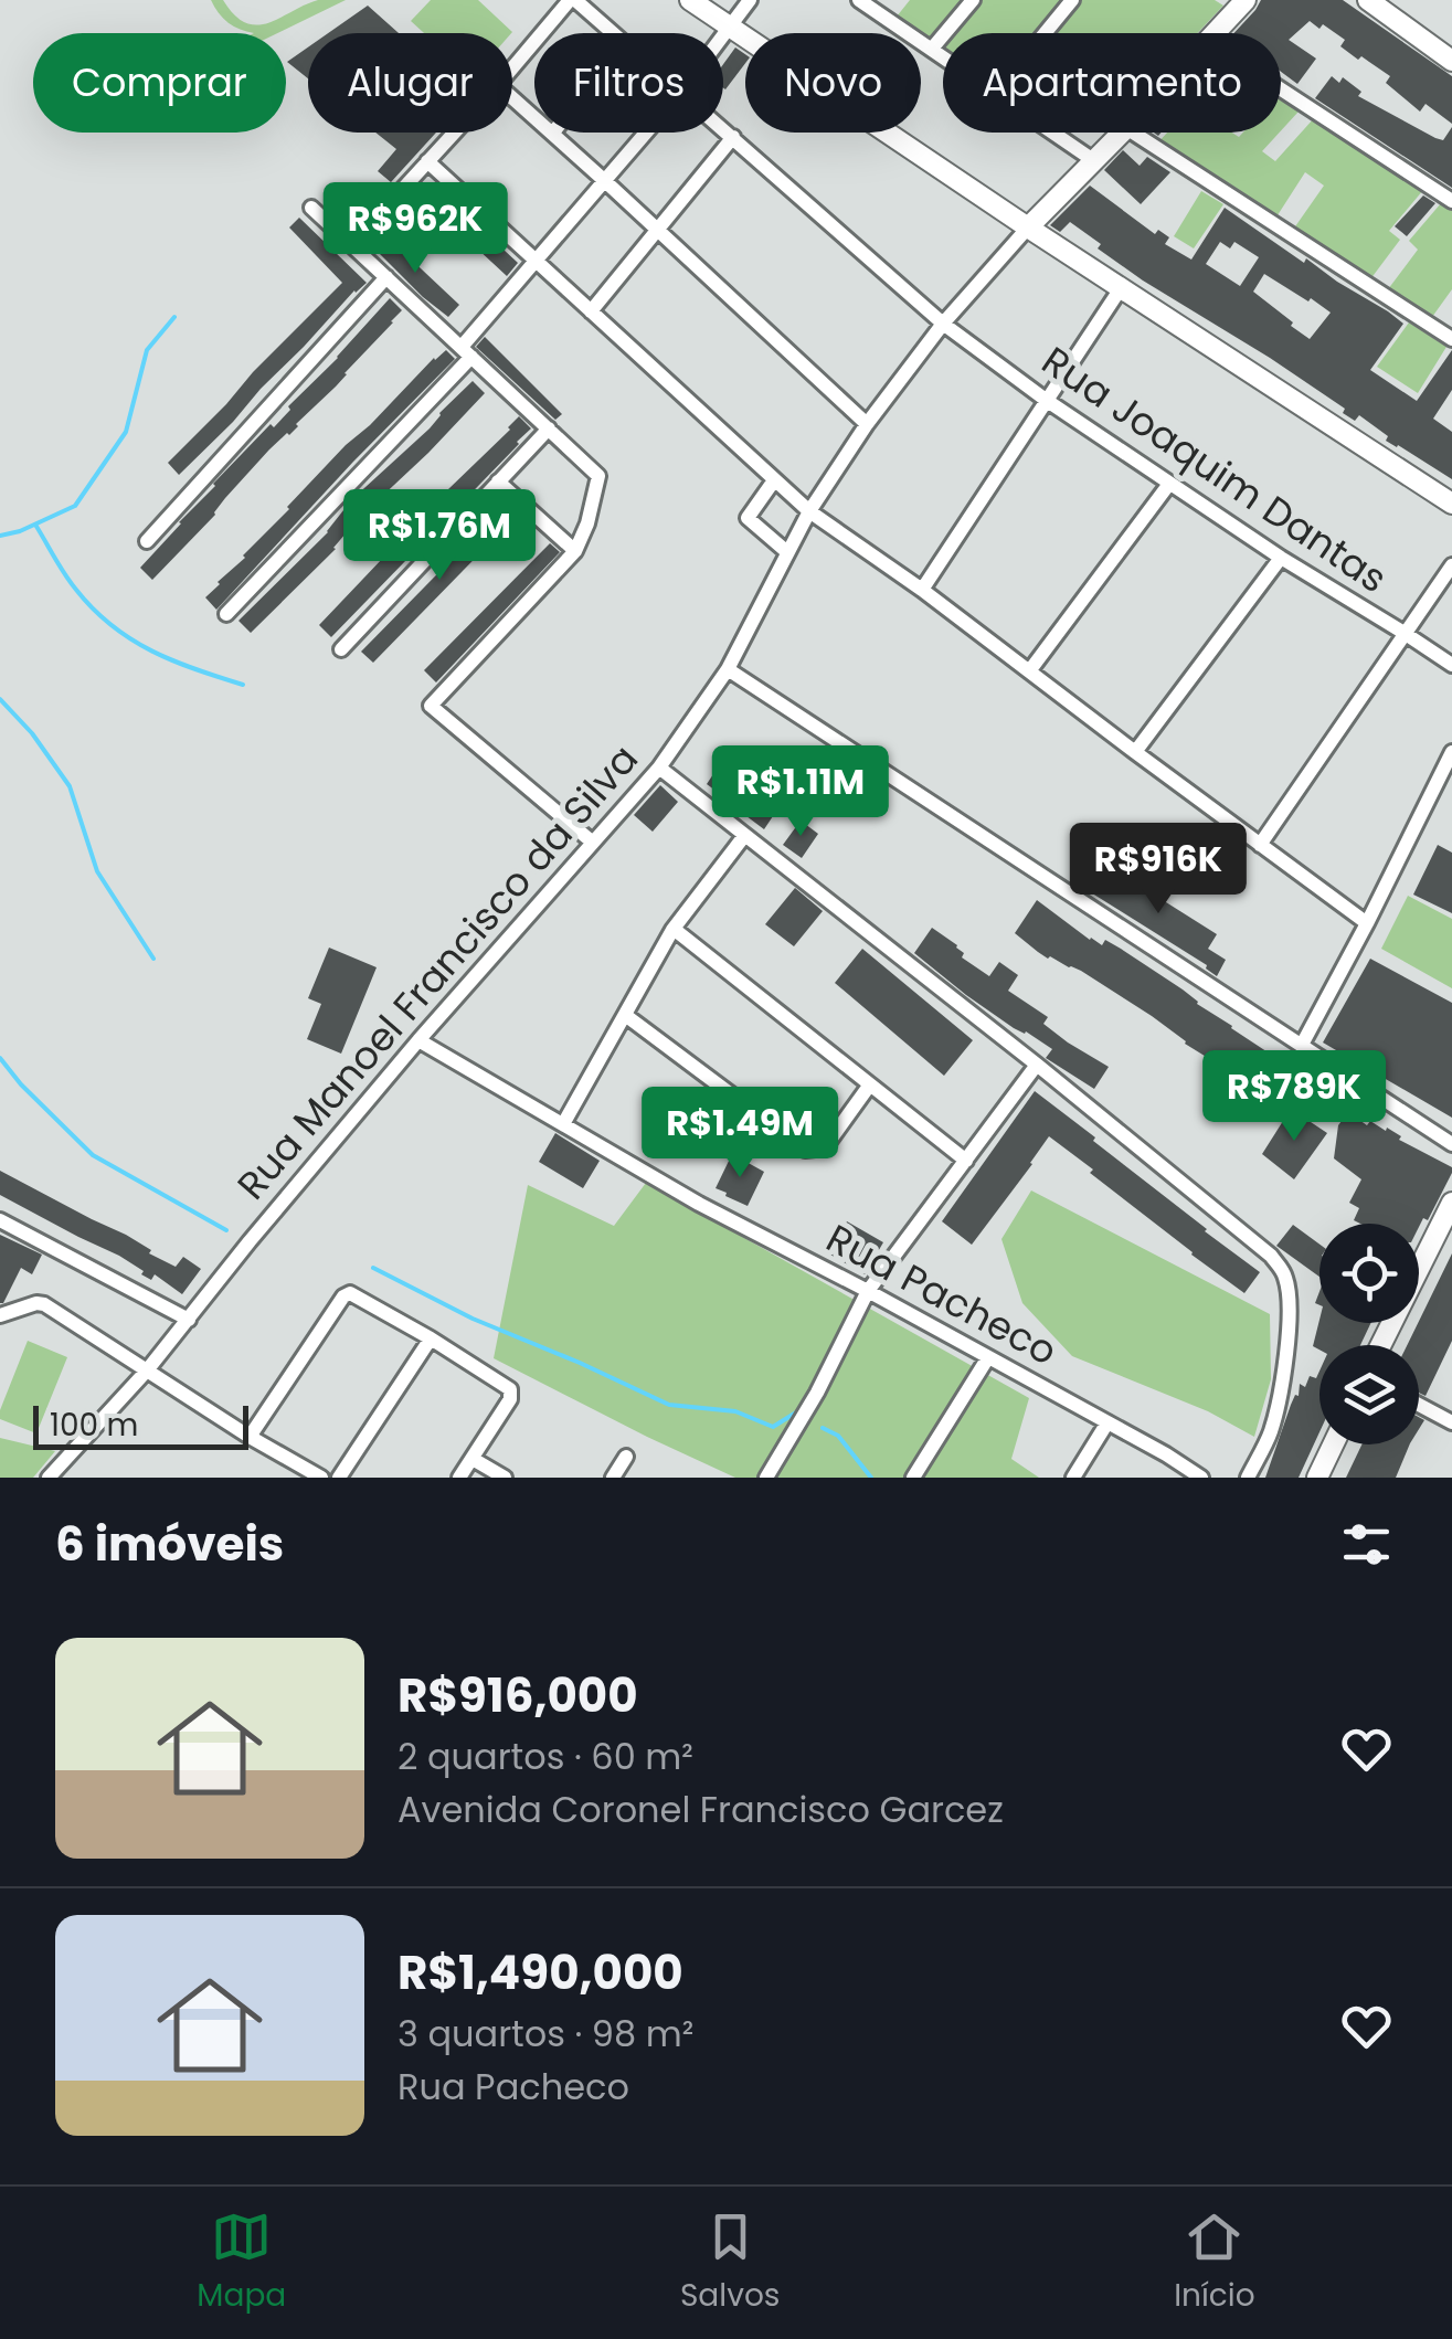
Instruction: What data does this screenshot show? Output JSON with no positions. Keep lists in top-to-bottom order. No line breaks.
{"streets":{"street":["Rua Joaquim Dantas","Rua Manoel Francisco da Silva","Rua Pacheco"]},"crossings":[["Rua Joaquim Dantas","Rua Manoel Francisco da Silva"],["Rua Manoel Francisco da Silva","Rua Pacheco"]],"scale_bar":"100 m","page":{"chip":["Comprar","Alugar","Filtros","Novo","Apartamento"],"price":["R$962K","R$1.76M","R$1.11M","R$916K","R$789K","R$1.49M"],"scale":"100 m","heading":"6 imóveis","list":[{"name":"R$916,000","note":"2 quartos · 60 m² · Avenida Coronel Francisco Garcez"},{"name":"R$1,490,000","note":"3 quartos · 98 m² · Rua Pacheco"}],"tabs":["Mapa","Salvos","Início"]}}
